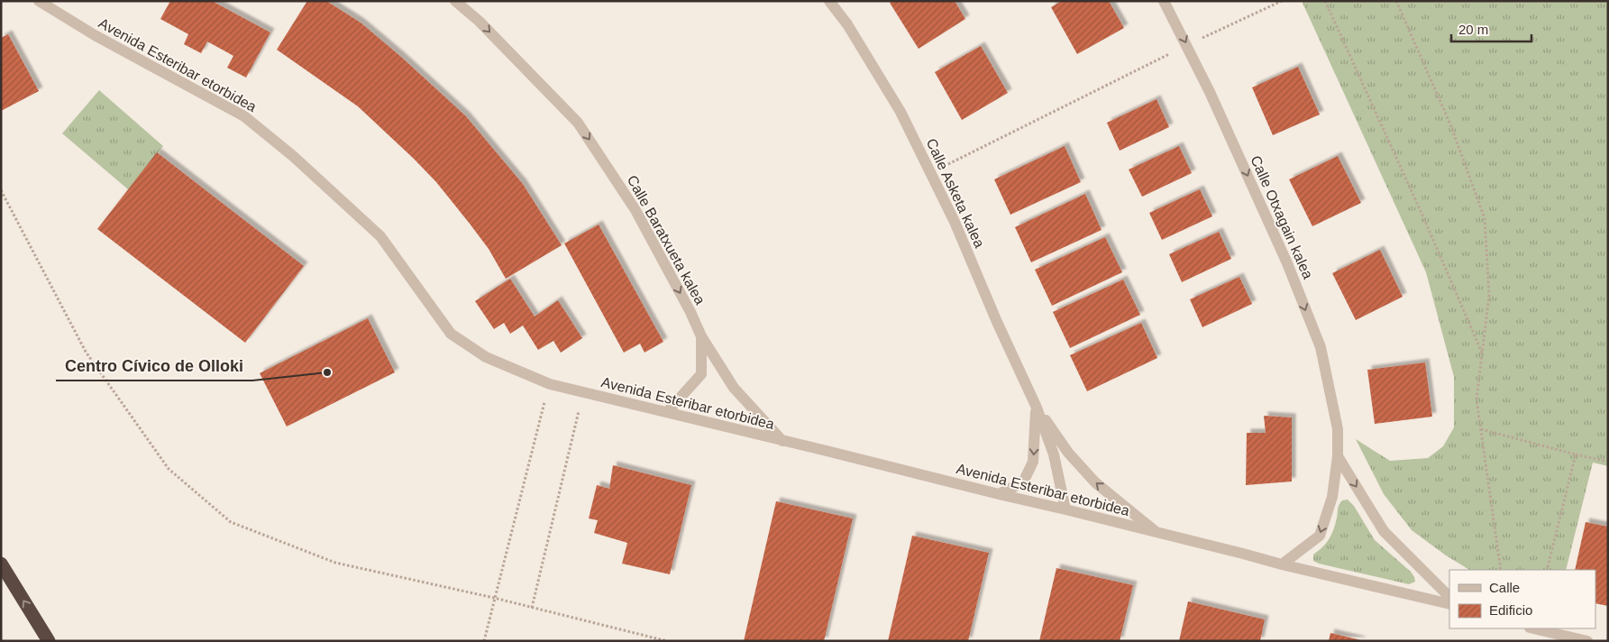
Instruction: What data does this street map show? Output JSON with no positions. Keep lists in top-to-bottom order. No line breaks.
{"streets":{"street":["Avenida Esteribar etorbidea","Calle Asketa kalea","Calle Otxagain kalea","Calle Baratxueta kalea"]},"crossings":[["Avenida Esteribar etorbidea","Calle Asketa kalea"],["Avenida Esteribar etorbidea","Calle Otxagain kalea"],["Avenida Esteribar etorbidea","Calle Baratxueta kalea"]],"one_way":["Calle Otxagain kalea","Calle Baratxueta kalea"],"places":["Centro Cívico de Olloki"],"legend":["Calle","Edificio"],"scale_bar":"20 m"}
